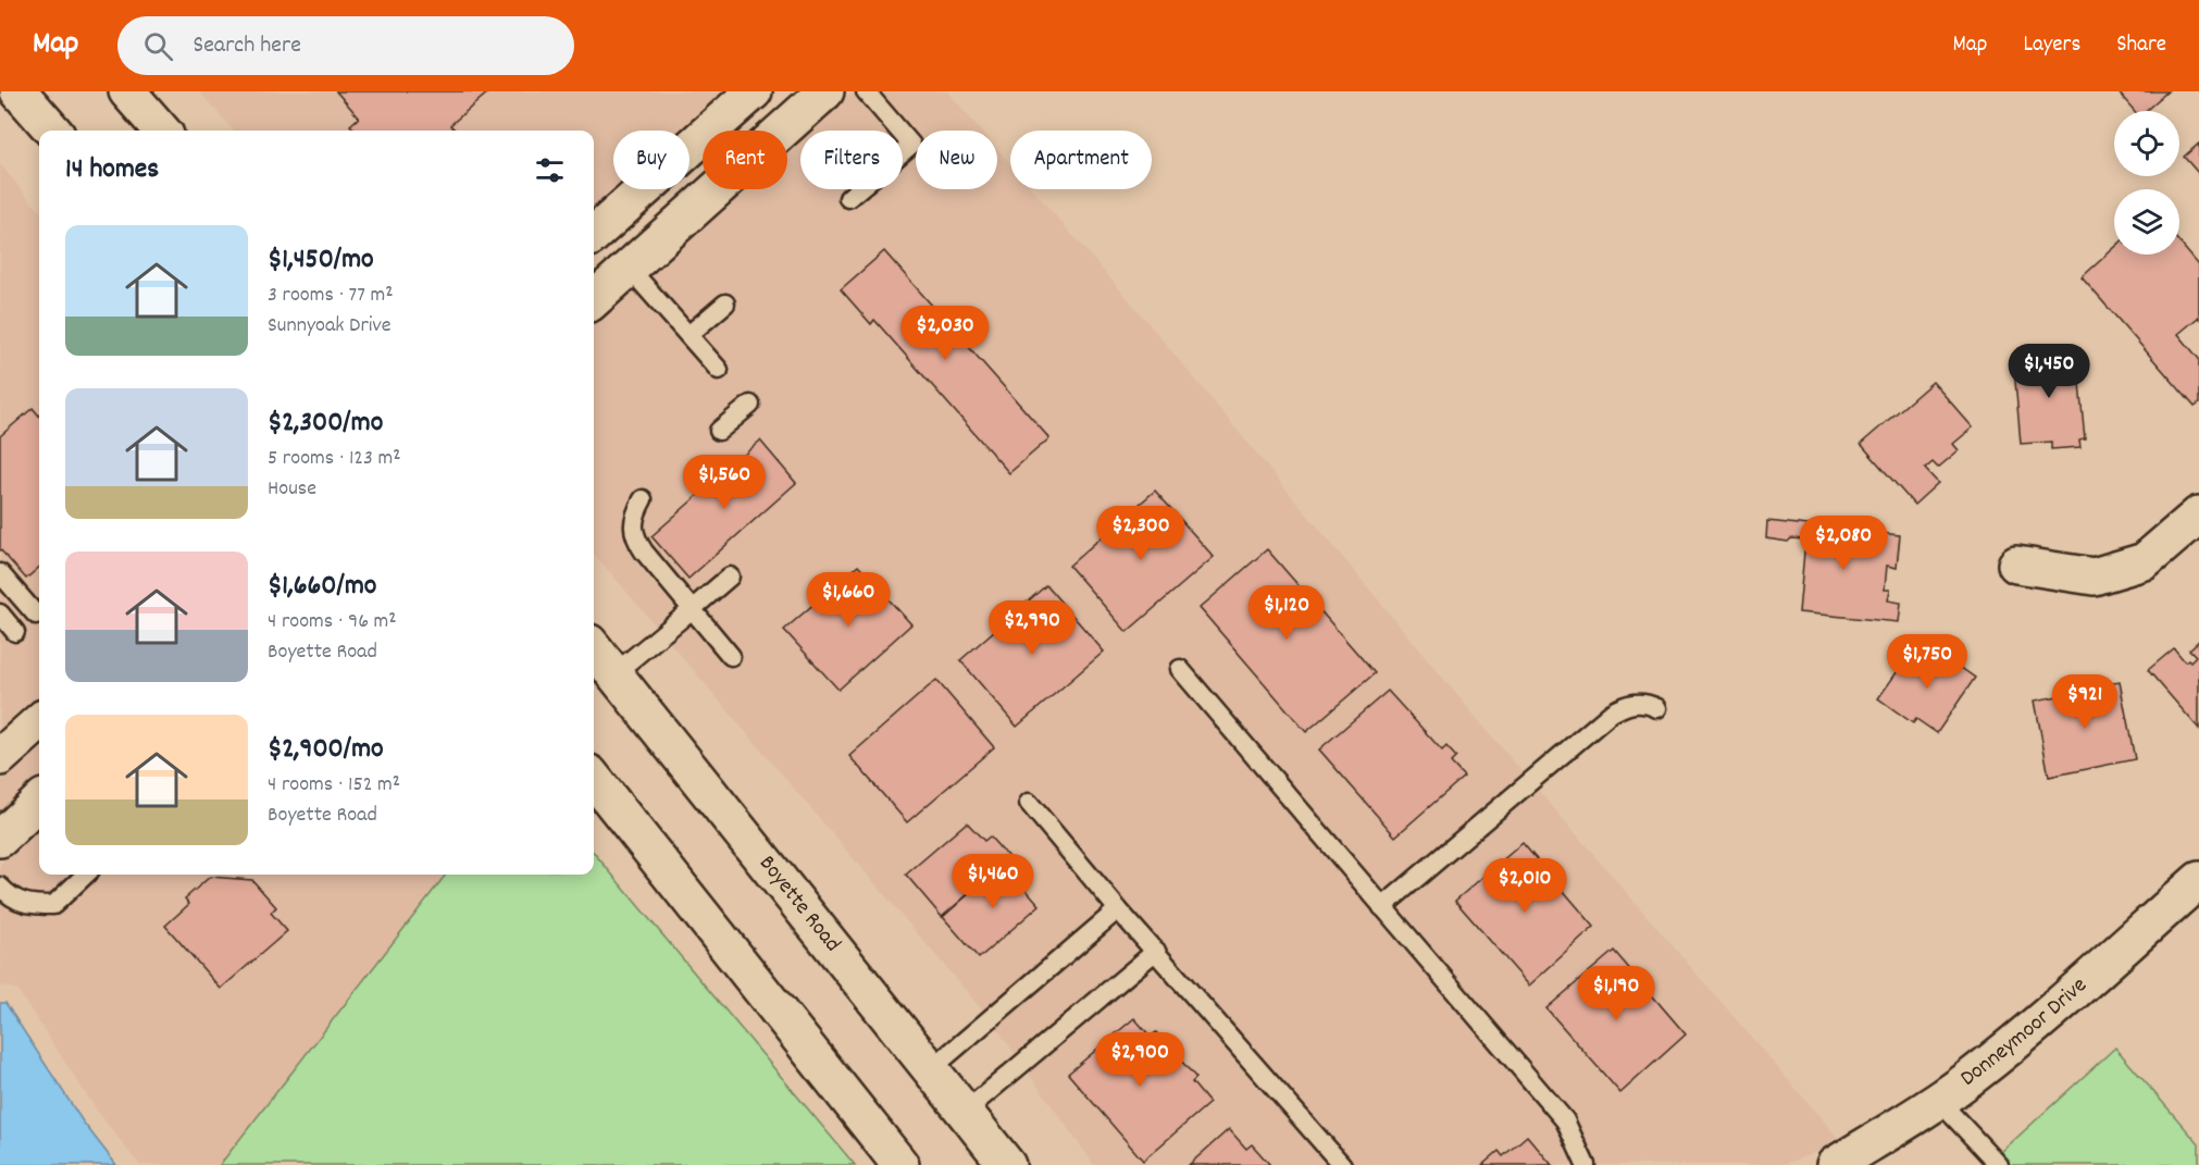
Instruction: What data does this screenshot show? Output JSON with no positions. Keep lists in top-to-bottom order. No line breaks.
{"streets":{"street":["Boyette Road","Donneymoor Drive"]},"page":{"header":"Map","search":"Search here","nav":["Map","Layers","Share"],"chip":["Buy","Rent","Filters","New","Apartment"],"heading":"14 homes","list":[{"name":"$1,450/mo","note":"3 rooms · 77 m² · Sunnyoak Drive"},{"name":"$2,300/mo","note":"5 rooms · 123 m² · House"},{"name":"$1,660/mo","note":"4 rooms · 96 m² · Boyette Road"},{"name":"$2,900/mo","note":"4 rooms · 152 m² · Boyette Road"}],"price":["$2,030","$1,450","$1,560","$2,300","$2,080","$1,660","$1,120","$2,990","$1,750","$921","$1,460","$2,010","$1,190","$2,900"]}}
